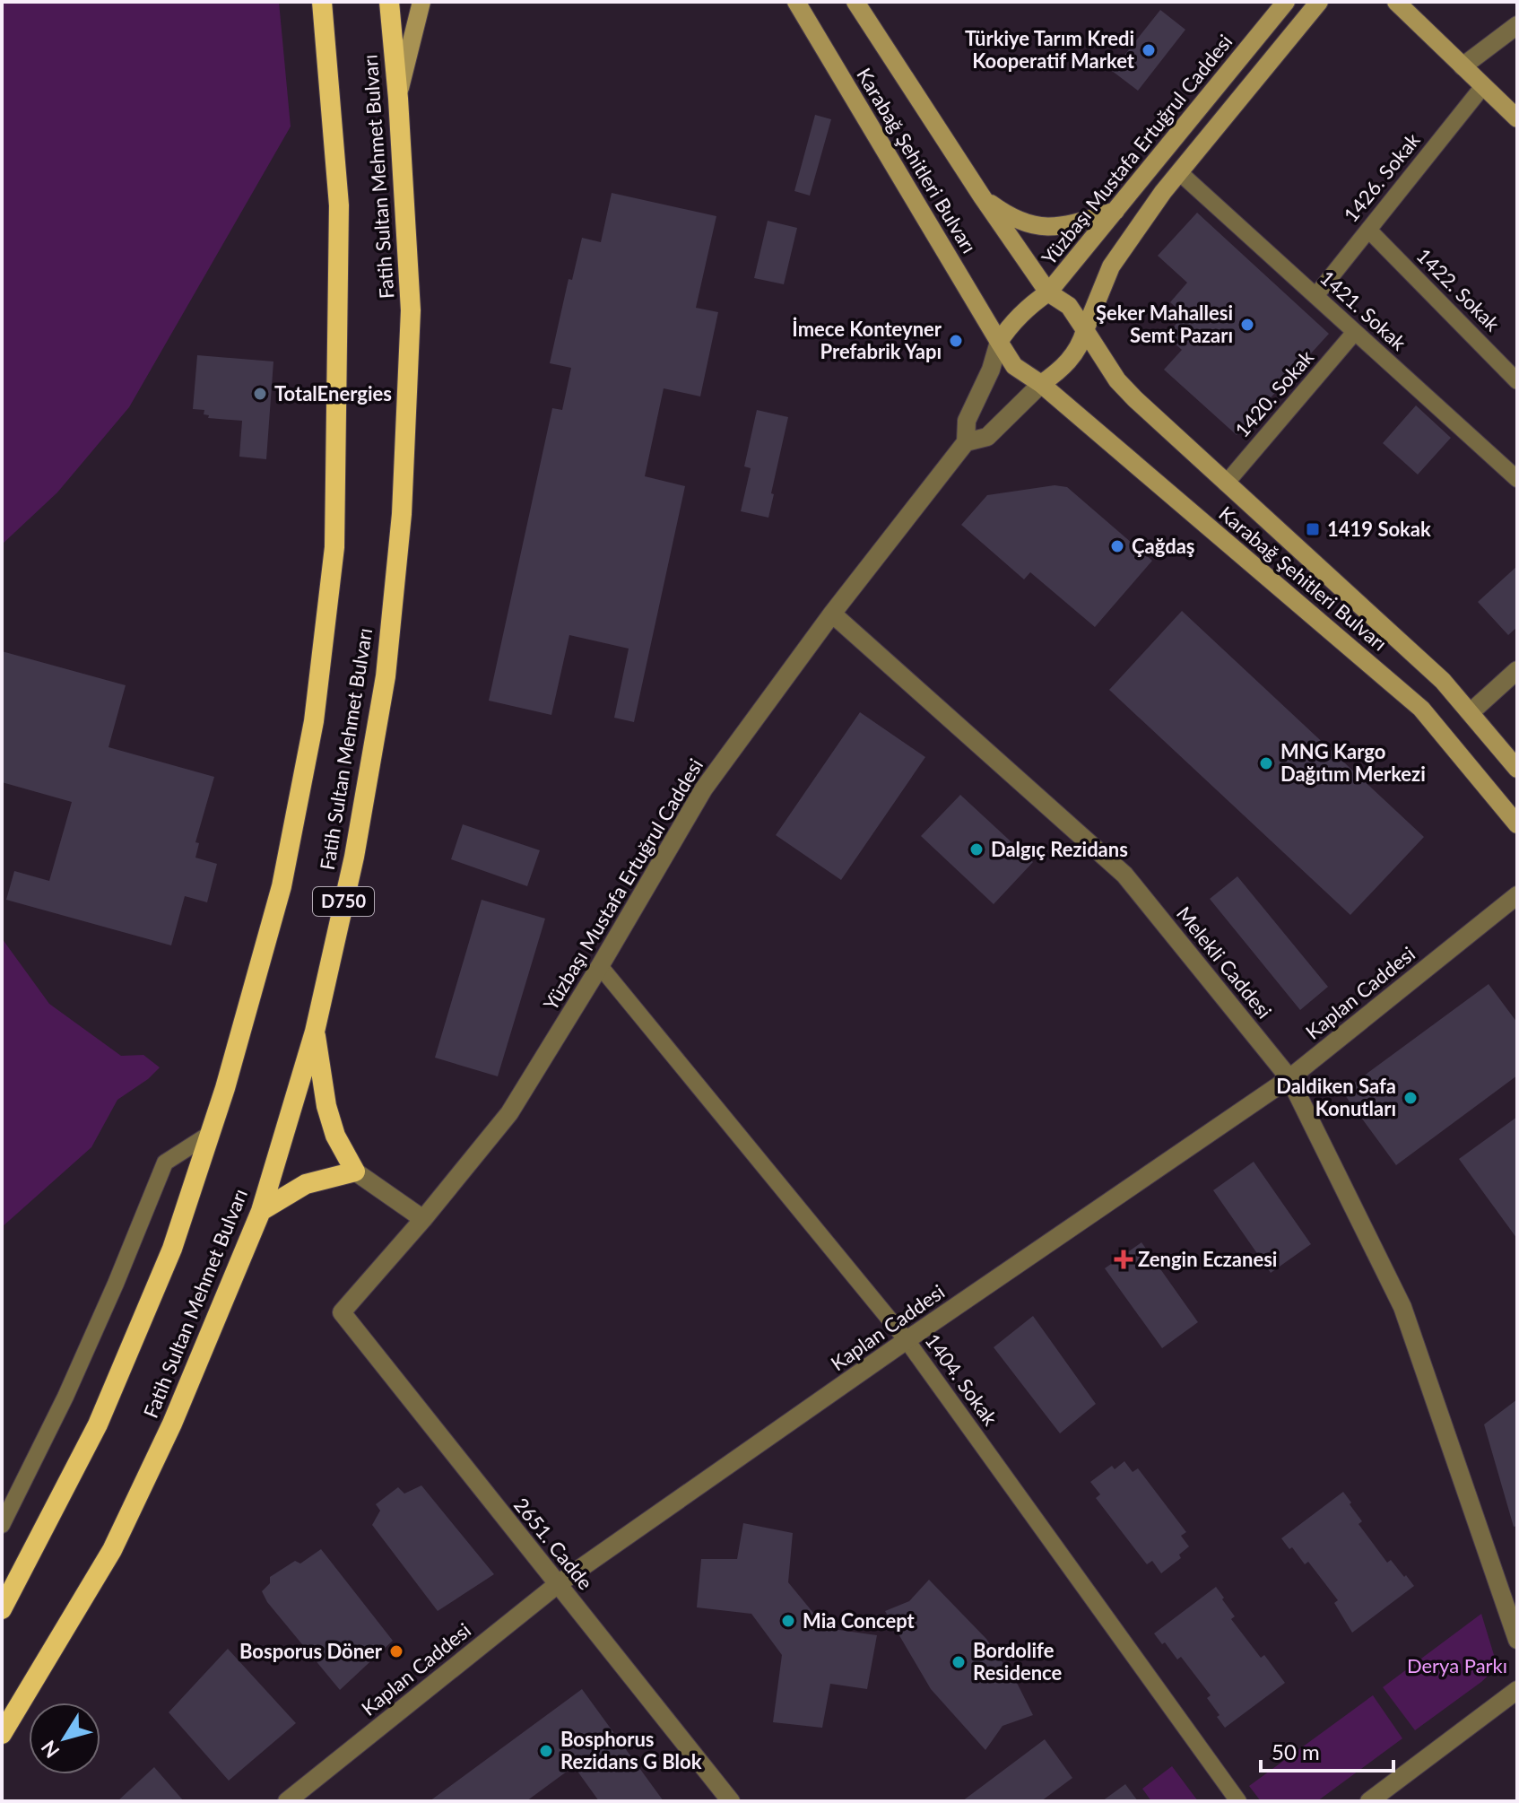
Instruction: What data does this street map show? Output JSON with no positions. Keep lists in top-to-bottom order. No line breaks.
{"streets":{"highway":["Fatih Sultan Mehmet Bulvarı","D750"],"main road":["Yüzbaşı Mustafa Ertuğrul Caddesi","Karabağ Şehitleri Bulvarı"],"street":["1426. Sokak","1422. Sokak","1421. Sokak","1420. Sokak","Melekli Caddesi","Kaplan Caddesi","1404. Sokak","2651. Cadde"]},"crossings":[["Yüzbaşı Mustafa Ertuğrul Caddesi","Karabağ Şehitleri Bulvarı"],["Yüzbaşı Mustafa Ertuğrul Caddesi","Melekli Caddesi"],["Yüzbaşı Mustafa Ertuğrul Caddesi","1404. Sokak"],["Yüzbaşı Mustafa Ertuğrul Caddesi","2651. Cadde"],["Karabağ Şehitleri Bulvarı","1420. Sokak"],["1426. Sokak","1422. Sokak"],["1426. Sokak","1421. Sokak"],["1421. Sokak","1420. Sokak"],["Melekli Caddesi","Kaplan Caddesi"],["Kaplan Caddesi","1404. Sokak"],["Kaplan Caddesi","2651. Cadde"]],"parks":["Derya Parkı"],"places":{"other":["Türkiye Tarım Kredi Kooperatif Market","Şeker Mahallesi Semt Pazarı","İmece Konteyner Prefabrik Yapı","TotalEnergies","Çağdaş","MNG Kargo Dağıtım Merkezi","Dalgıç Rezidans","Daldiken Safa Konutları","Mia Concept","Bosporus Döner","Bordolife Residence","Bosphorus Rezidans G Blok"],"transit":["1419 Sokak"],"health":["Zengin Eczanesi"]},"scale_bar":"50 m","north":"bottom left"}
